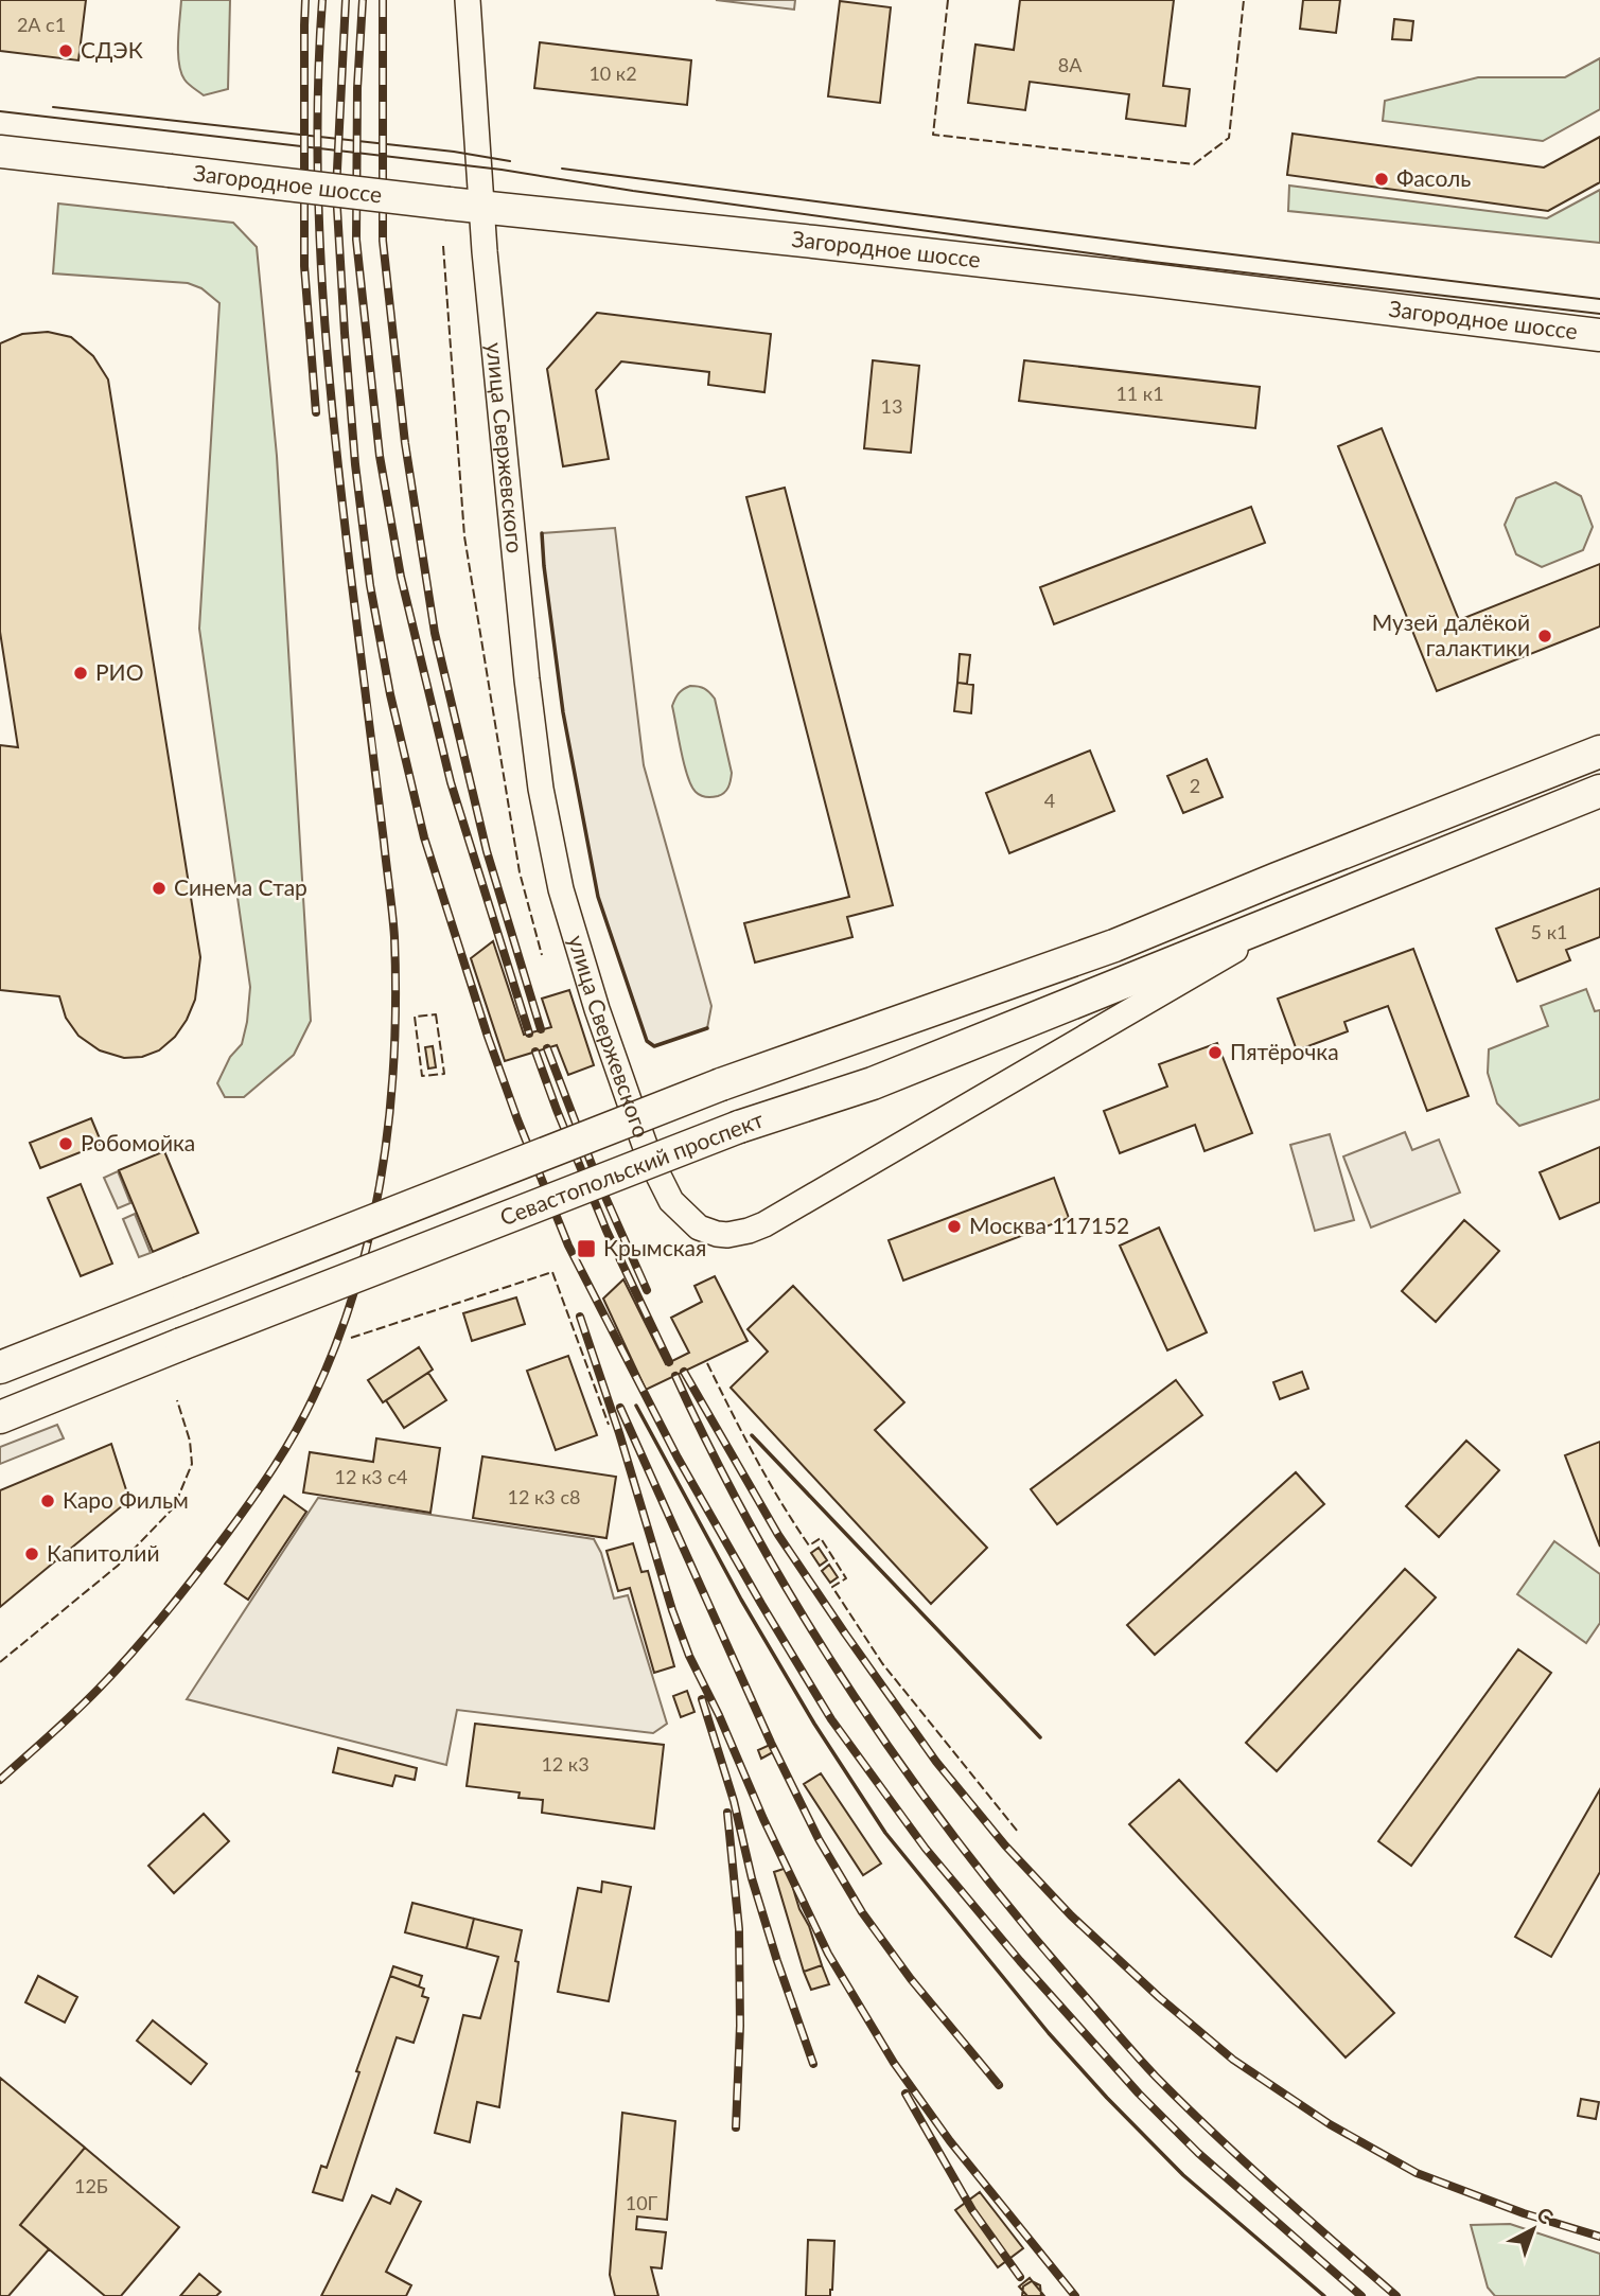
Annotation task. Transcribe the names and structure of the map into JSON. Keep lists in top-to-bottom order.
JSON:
{
  "streets": {
    "main road": ["Загородное шоссе", "Севастопольский проспект"],
    "street": ["улица Свержевского"]
  },
  "crossings": [
    ["Загородное шоссе", "улица Свержевского"],
    ["улица Свержевского", "Севастопольский проспект"]
  ],
  "places": {
    "other": [
      "СДЭК",
      "Фасоль",
      "Музей далёкой галактики",
      "РИО",
      "Синема Стар",
      "Пятёрочка",
      "Робомойка",
      "Москва 117152",
      "Каро Фильм",
      "Капитолий"
    ],
    "transit": ["Крымская"]
  },
  "house_numbers": [
    "2А с1",
    "8А",
    "10 к2",
    "11 к1",
    "13",
    "2",
    "4",
    "5 к1",
    "12 к3 с4",
    "12 к3 с8",
    "12 к3",
    "12Б",
    "10Г"
  ],
  "north": "top right"
}
